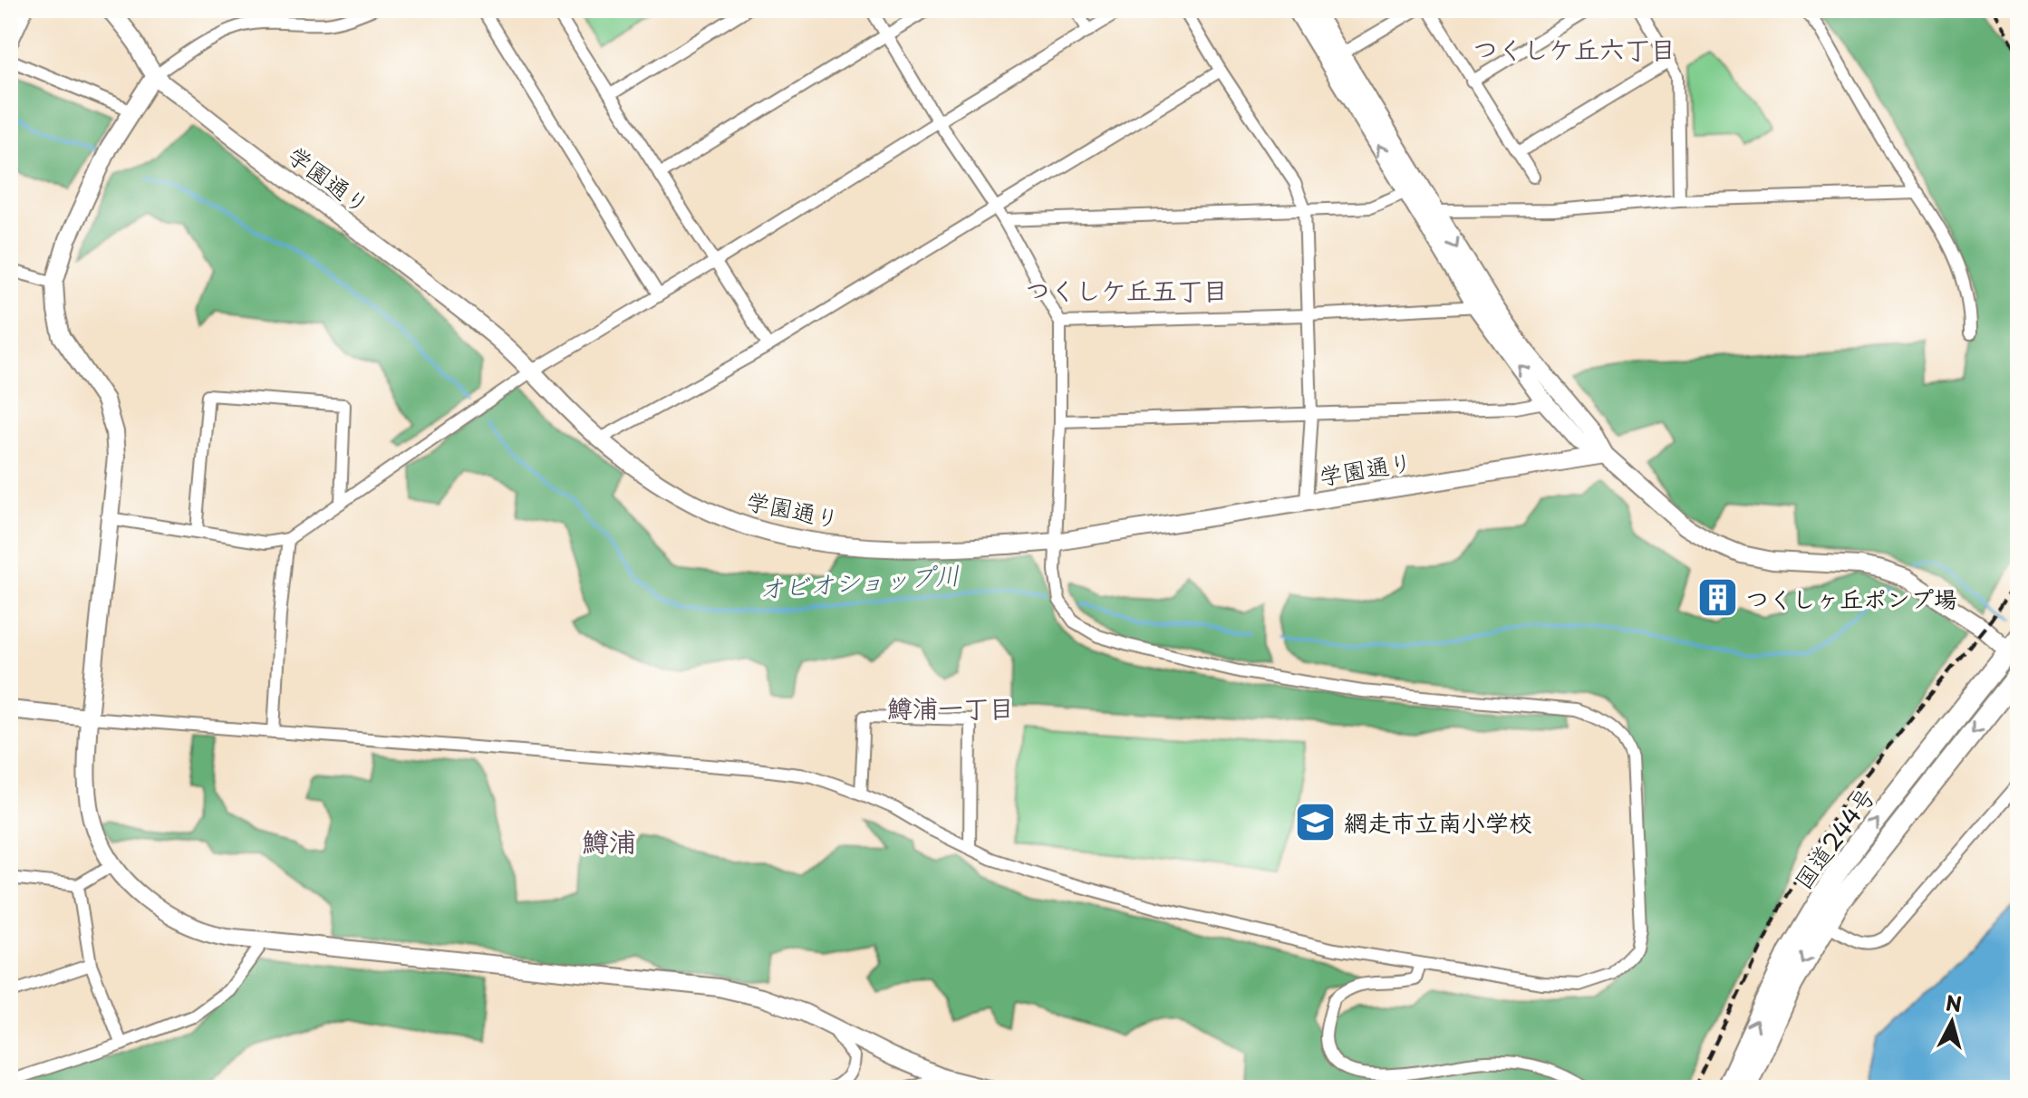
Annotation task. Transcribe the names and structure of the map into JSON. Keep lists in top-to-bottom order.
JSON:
{
  "streets": {
    "highway": ["国道244号"],
    "street": ["学園通り"]
  },
  "districts": [
    "つくしケ丘六丁目",
    "つくしケ丘五丁目",
    "鱒浦一丁目",
    "鱒浦"
  ],
  "water": ["オビオショップ川"],
  "places": {
    "building": ["つくしヶ丘ポンプ場"],
    "school or university": ["網走市立南小学校"]
  },
  "north": "top"
}
